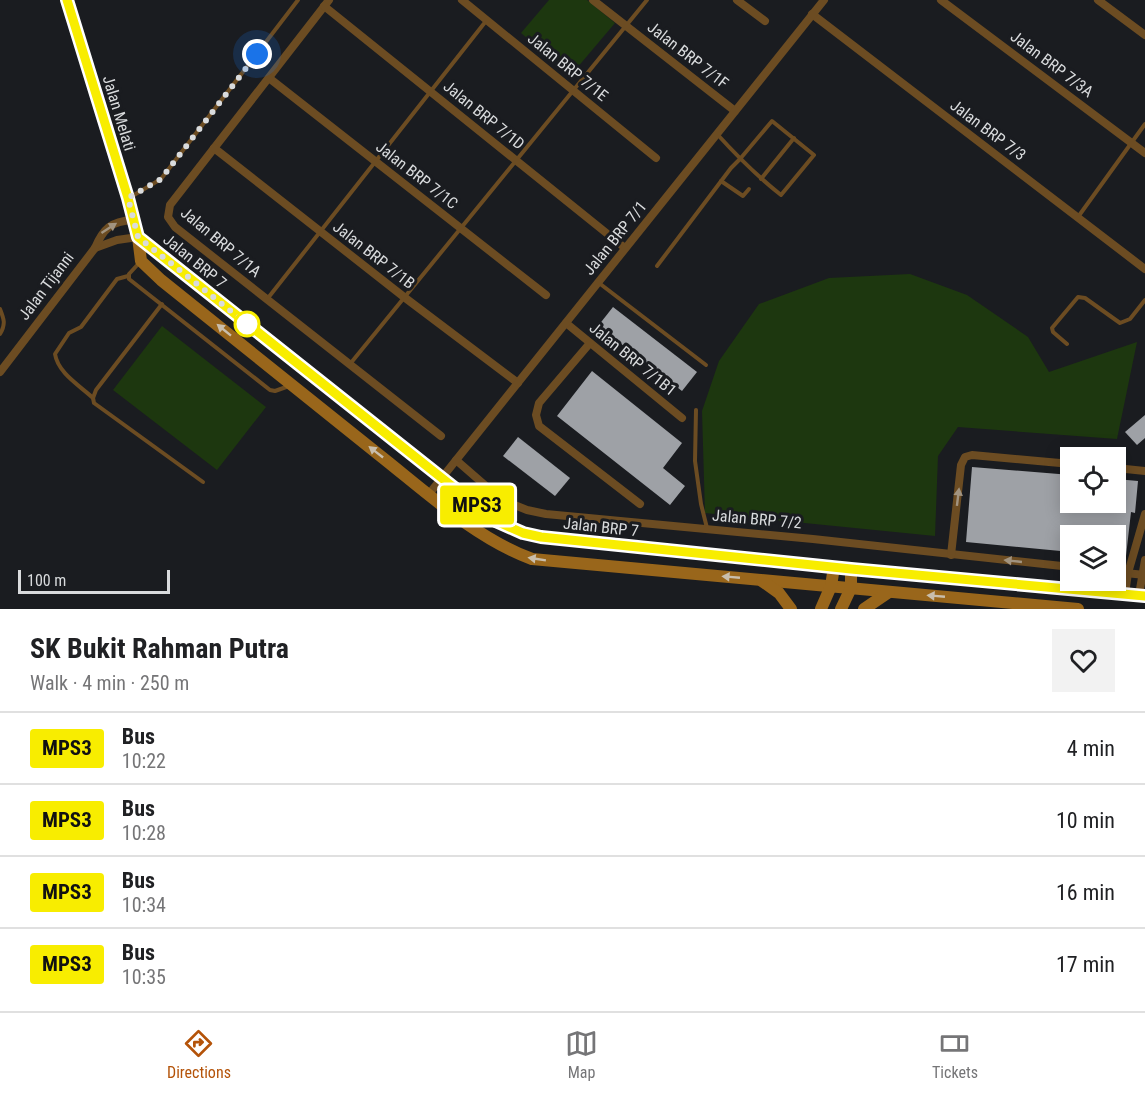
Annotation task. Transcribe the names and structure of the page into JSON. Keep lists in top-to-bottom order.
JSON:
{
  "streets": {
    "main road": ["Jalan Melati", "Jalan BRP 7"],
    "street": [
      "Jalan BRP 7/1F",
      "Jalan BRP 7/3A",
      "Jalan BRP 7/1E",
      "Jalan BRP 7/1D",
      "Jalan BRP 7/3",
      "Jalan BRP 7/1C",
      "Jalan BRP 7/1",
      "Jalan BRP 7/1A",
      "Jalan BRP 7/1B",
      "Jalan Tijanni",
      "Jalan BRP 7/1B1",
      "Jalan BRP 7/2"
    ]
  },
  "crossings": [
    ["Jalan BRP 7/1F", "Jalan BRP 7/1"],
    ["Jalan Melati", "Jalan BRP 7"],
    ["Jalan Melati", "Jalan Tijanni"],
    ["Jalan BRP 7/1D", "Jalan BRP 7/1"],
    ["Jalan BRP 7/1D", "Jalan BRP 7/1A"],
    ["Jalan BRP 7/3", "Jalan BRP 7/1"],
    ["Jalan BRP 7/1C", "Jalan BRP 7/1A"],
    ["Jalan BRP 7/1", "Jalan BRP 7/1B"],
    ["Jalan BRP 7/1", "Jalan BRP 7"],
    ["Jalan BRP 7/1", "Jalan BRP 7/1B1"],
    ["Jalan BRP 7/1", "Jalan BRP 7/2"],
    ["Jalan BRP 7/1A", "Jalan BRP 7/1B"],
    ["Jalan BRP 7", "Jalan Tijanni"]
  ],
  "lines": ["bus line MPS3"],
  "scale_bar": "100 m",
  "page": {
    "on_map": "MPS3",
    "scale": "100 m",
    "heading": ["SK Bukit Rahman Putra", "Walk · 4 min · 250 m"],
    "list": [
      {
        "mark": "MPS3",
        "name": "Bus",
        "note": "10:22",
        "value": "4 min"
      },
      {
        "mark": "MPS3",
        "name": "Bus",
        "note": "10:28",
        "value": "10 min"
      },
      {
        "mark": "MPS3",
        "name": "Bus",
        "note": "10:34",
        "value": "16 min"
      },
      {
        "mark": "MPS3",
        "name": "Bus",
        "note": "10:35",
        "value": "17 min"
      }
    ],
    "tabs": ["Directions", "Map", "Tickets"]
  }
}
